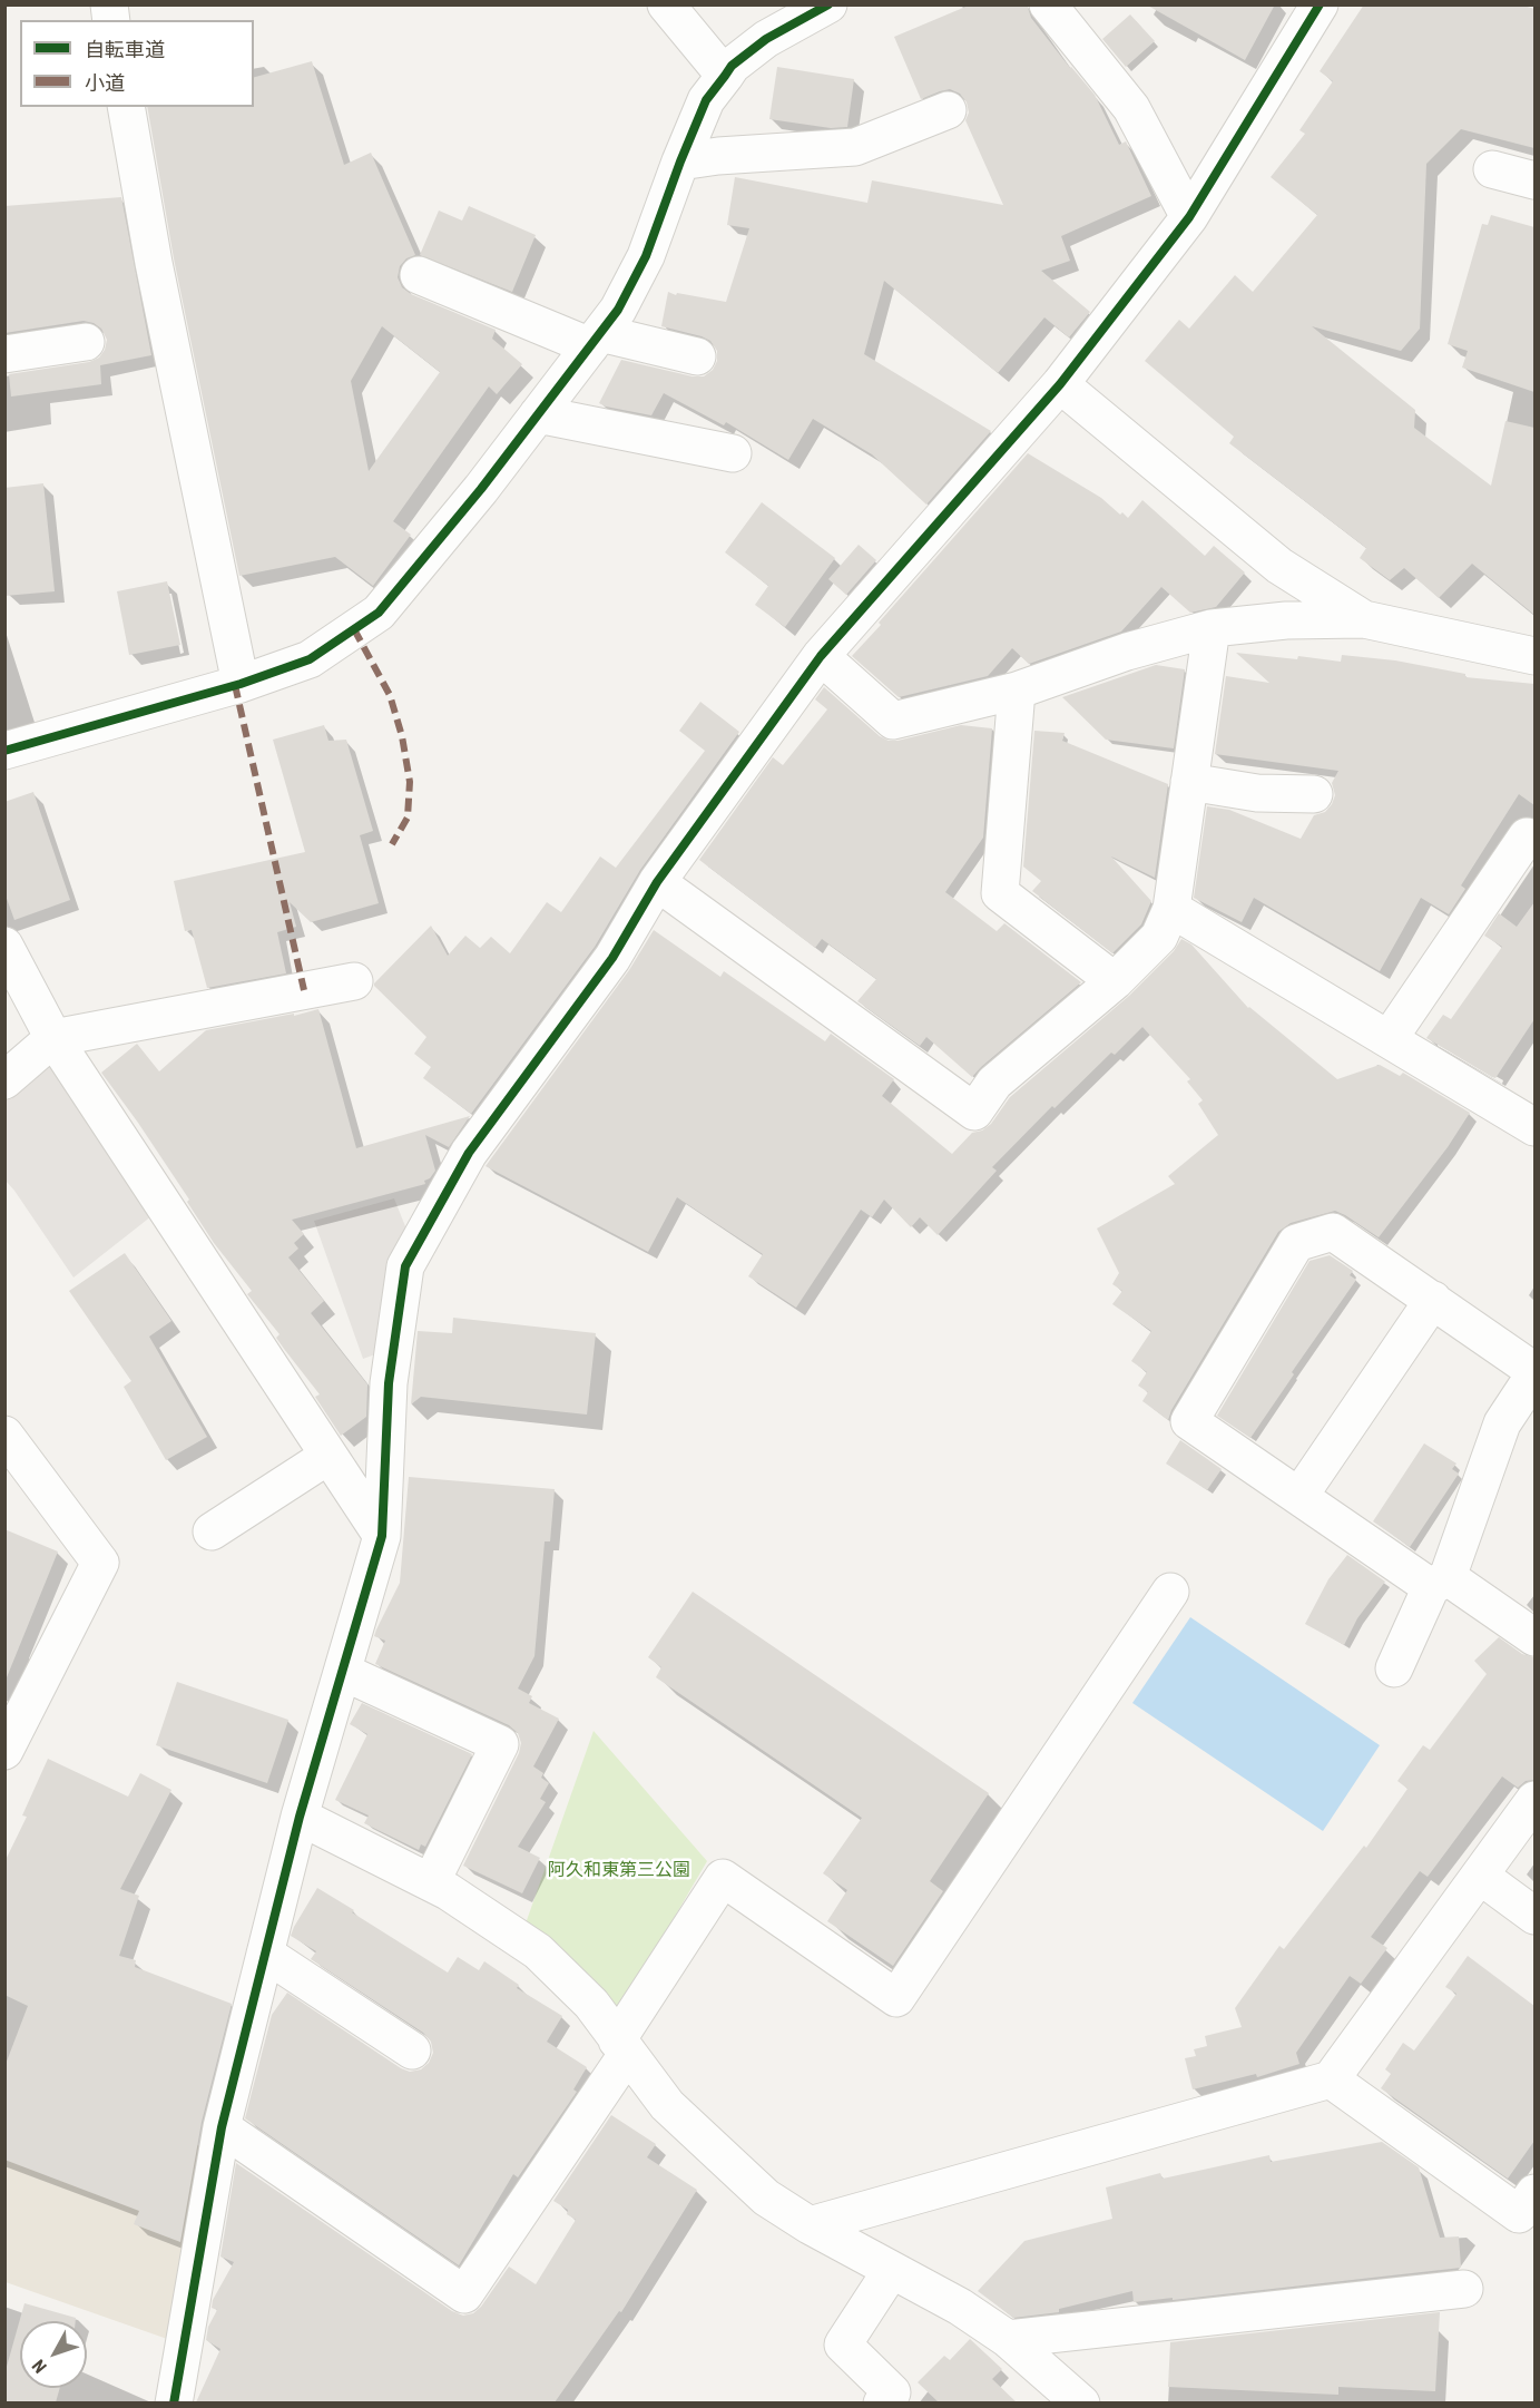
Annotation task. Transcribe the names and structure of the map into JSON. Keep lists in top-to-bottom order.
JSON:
{
  "parks": ["阿久和東第三公園"],
  "legend": ["自転車道", "小道"],
  "north": "bottom left"
}
